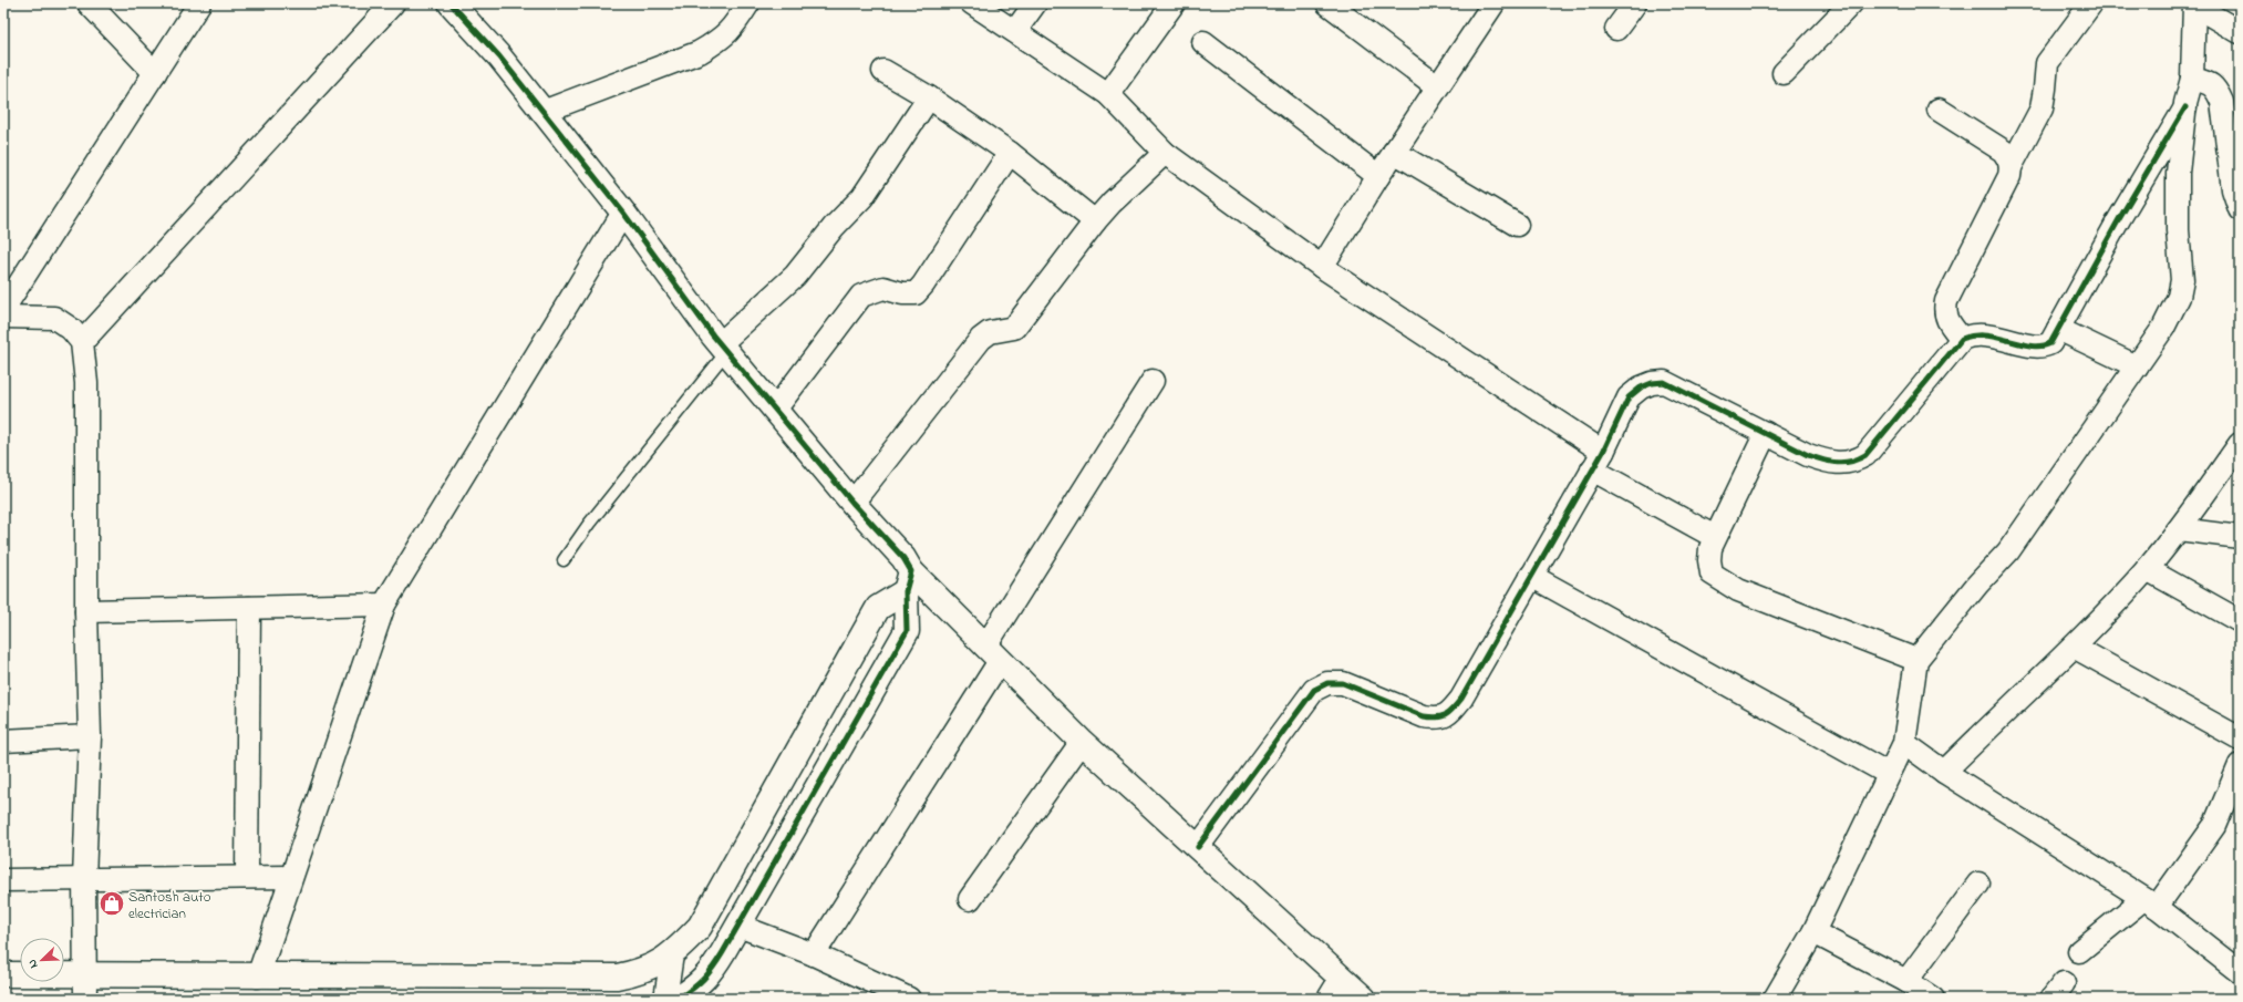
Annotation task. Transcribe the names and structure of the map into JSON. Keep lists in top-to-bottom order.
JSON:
{
  "places": {
    "shop": ["Santosh auto electrician"]
  },
  "north": "bottom left"
}
